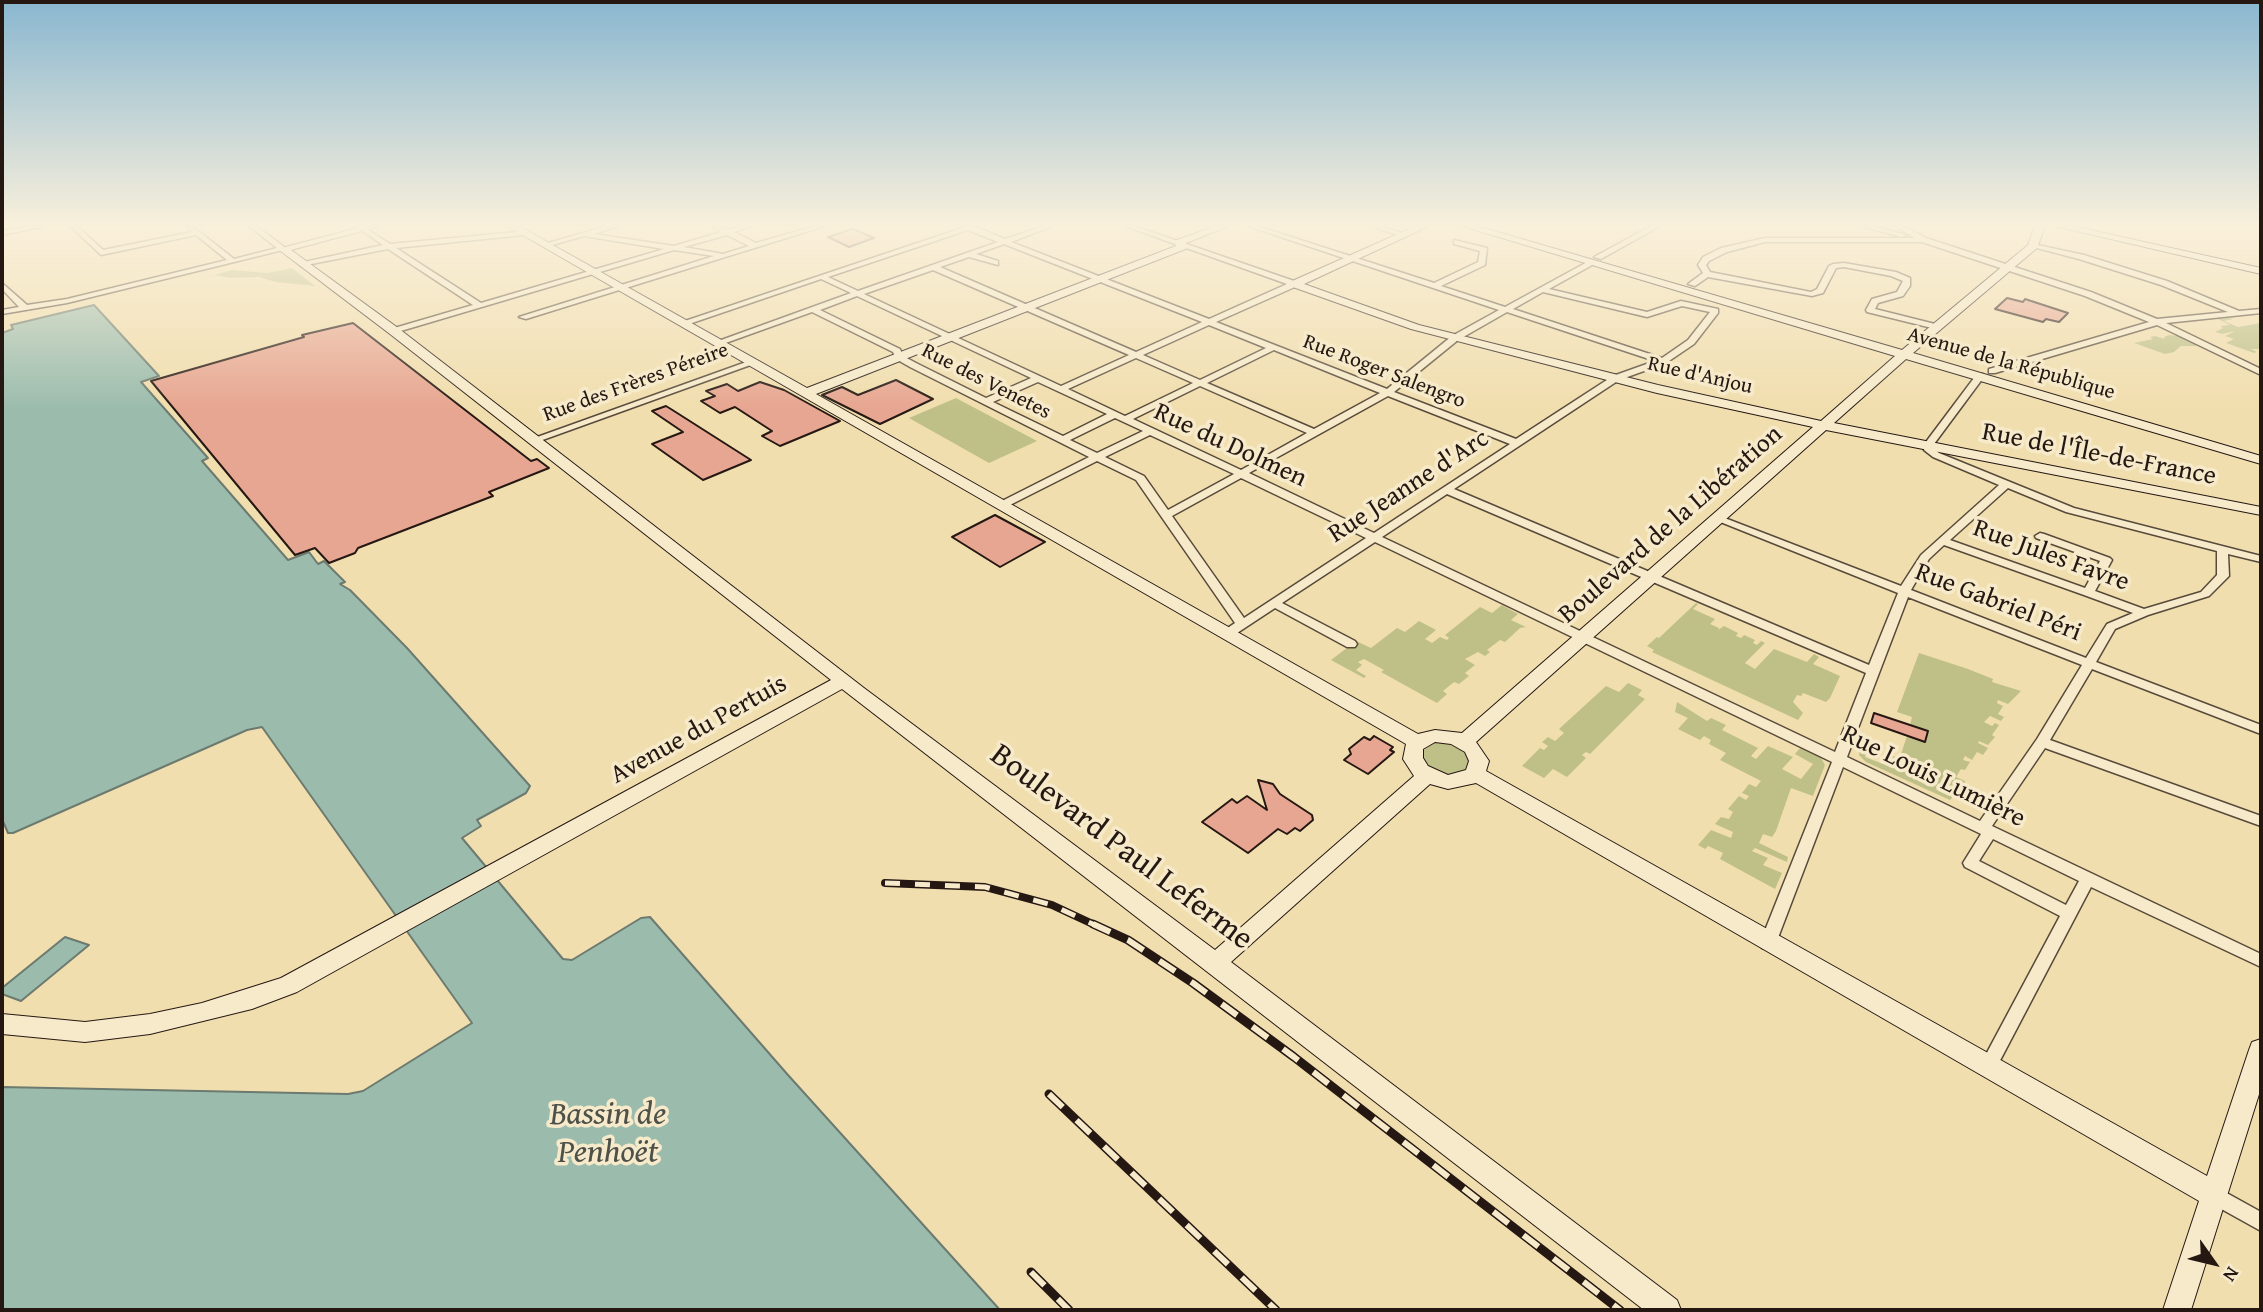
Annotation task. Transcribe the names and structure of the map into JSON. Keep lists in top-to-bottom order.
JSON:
{
  "streets": {
    "street": [
      "Avenue de la République",
      "Rue Roger Salengro",
      "Rue d'Anjou",
      "Rue des Venetes",
      "Rue des Frères Péreire",
      "Rue du Dolmen",
      "Rue de l'Île-de-France",
      "Rue Jeanne d'Arc",
      "Boulevard de la Libération",
      "Rue Jules Favre",
      "Rue Gabriel Péri",
      "Avenue du Pertuis",
      "Rue Louis Lumière",
      "Boulevard Paul Leferme"
    ]
  },
  "crossings": [
    ["Avenue de la République", "Boulevard de la Libération"],
    ["Rue Roger Salengro", "Rue Jeanne d'Arc"],
    ["Rue d'Anjou", "Rue de l'Île-de-France"],
    ["Rue d'Anjou", "Rue Jeanne d'Arc"],
    ["Rue d'Anjou", "Boulevard de la Libération"],
    ["Rue des Venetes", "Rue Jeanne d'Arc"],
    ["Rue des Frères Péreire", "Boulevard Paul Leferme"],
    ["Rue du Dolmen", "Rue Jeanne d'Arc"],
    ["Rue du Dolmen", "Boulevard de la Libération"],
    ["Rue du Dolmen", "Rue Louis Lumière"],
    ["Boulevard de la Libération", "Rue Gabriel Péri"],
    ["Boulevard de la Libération", "Rue Louis Lumière"],
    ["Avenue du Pertuis", "Boulevard Paul Leferme"]
  ],
  "water": ["Bassin de Penhoët"],
  "north": "bottom right"
}
